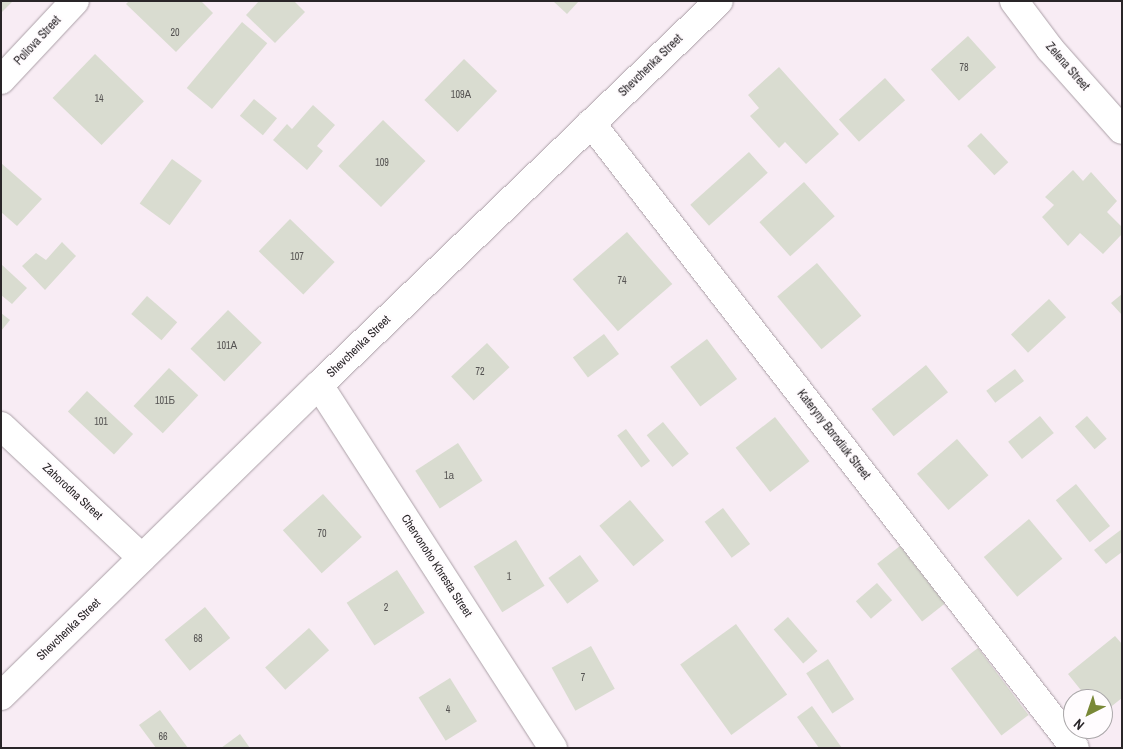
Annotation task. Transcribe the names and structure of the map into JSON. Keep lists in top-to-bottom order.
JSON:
{
  "streets": {
    "street": [
      "Poliova Street",
      "Shevchenka Street",
      "Zelena Street",
      "Kateryny Borodiuk Street",
      "Zahorodna Street",
      "Chervonoho Khresta Street"
    ]
  },
  "crossings": [
    ["Shevchenka Street", "Kateryny Borodiuk Street"],
    ["Shevchenka Street", "Zahorodna Street"],
    ["Shevchenka Street", "Chervonoho Khresta Street"]
  ],
  "house_numbers": [
    "20",
    "78",
    "109А",
    "14",
    "109",
    "107",
    "74",
    "101А",
    "72",
    "101Б",
    "101",
    "1а",
    "70",
    "1",
    "2",
    "68",
    "7",
    "4",
    "66"
  ],
  "north": "bottom left"
}
